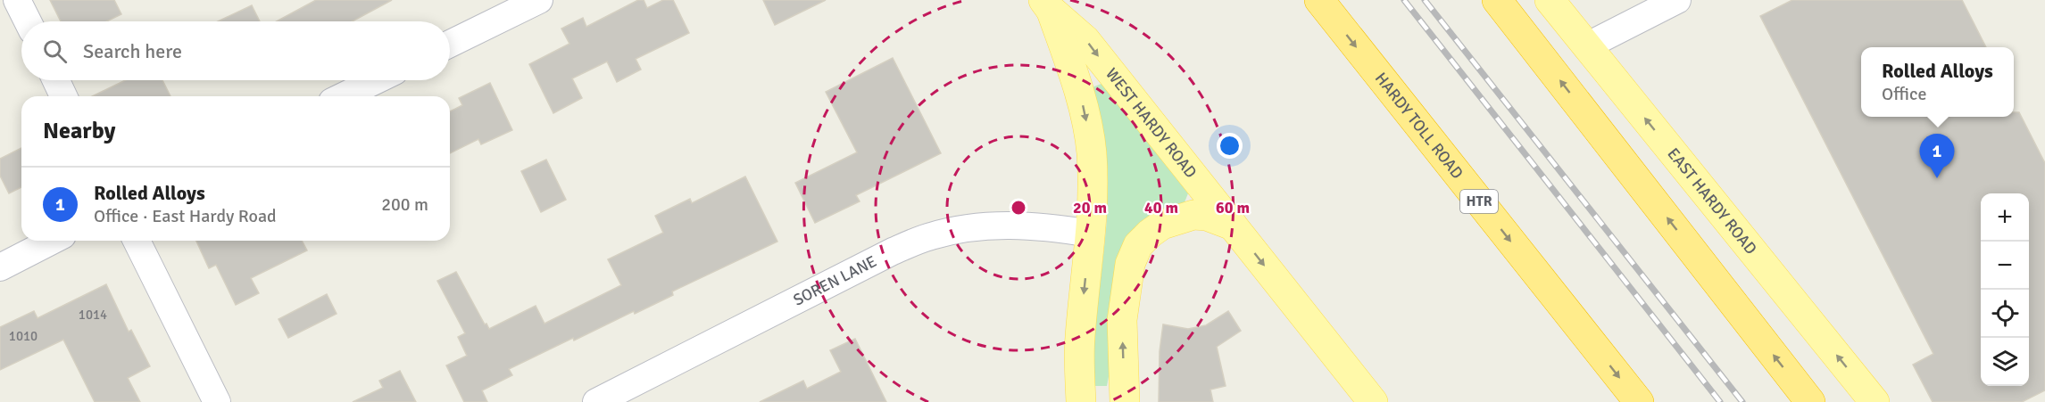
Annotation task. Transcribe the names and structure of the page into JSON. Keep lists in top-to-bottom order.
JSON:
{
  "streets": {
    "highway": ["HARDY TOLL ROAD", "HTR"],
    "main road": ["WEST HARDY ROAD", "EAST HARDY ROAD"],
    "street": ["SOREN LANE"]
  },
  "one_way": ["WEST HARDY ROAD", "EAST HARDY ROAD"],
  "house_numbers": ["1014", "1010"],
  "page": {
    "search": "Search here",
    "popup": ["Rolled Alloys", "Office"],
    "heading": "Nearby",
    "pins": "1",
    "list": [
      {
        "mark": "1",
        "name": "Rolled Alloys",
        "note": "Office · East Hardy Road",
        "value": "200 m"
      }
    ],
    "map_buttons": ["+", "−"]
  },
  "rings": ["20 m", "40 m", "60 m"]
}
